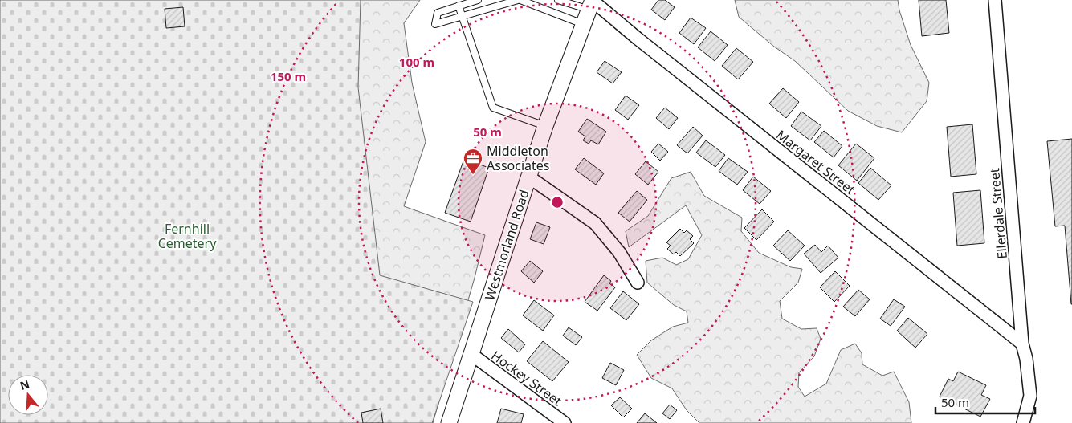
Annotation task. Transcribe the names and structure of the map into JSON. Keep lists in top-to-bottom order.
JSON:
{
  "streets": {
    "street": [
      "Margaret Street",
      "Ellerdale Street",
      "Westmorland Road",
      "Hockey Street"
    ]
  },
  "crossings": [
    ["Margaret Street", "Ellerdale Street"],
    ["Margaret Street", "Westmorland Road"],
    ["Westmorland Road", "Hockey Street"]
  ],
  "parks": ["Fernhill Cemetery"],
  "places": {
    "office": ["Middleton Associates"]
  },
  "scale_bar": "50 m",
  "north": "top",
  "rings": ["100 m", "150 m", "50 m"]
}
